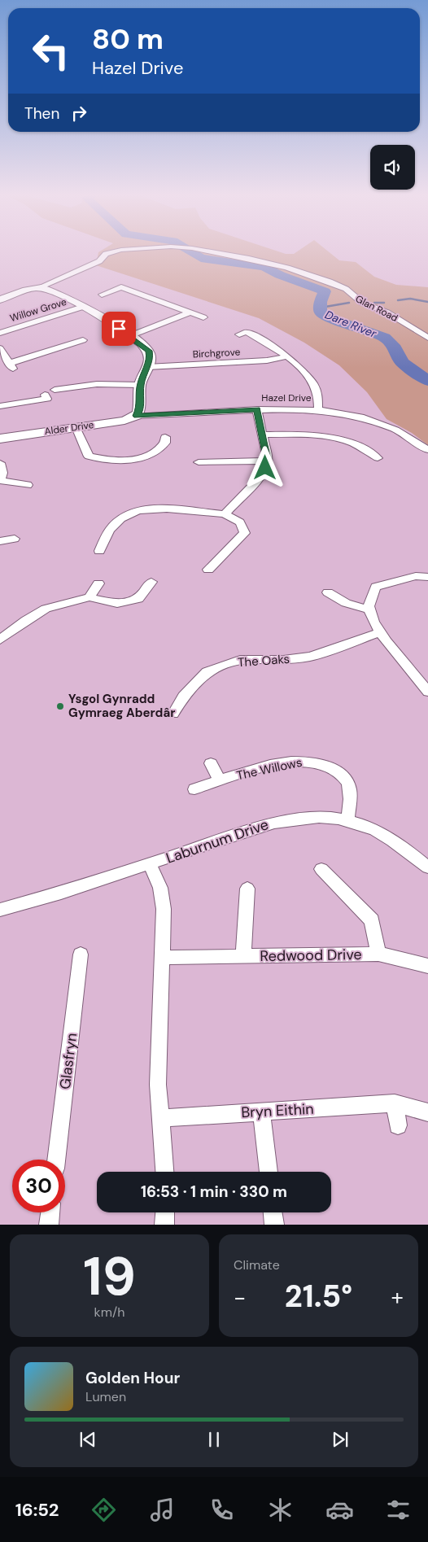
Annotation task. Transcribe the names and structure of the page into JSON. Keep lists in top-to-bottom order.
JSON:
{
  "streets": {
    "street": [
      "Glan Road",
      "Willow Grove",
      "Birchgrove",
      "Hazel Drive",
      "Alder Drive",
      "The Oaks",
      "The Willows",
      "Laburnum Drive",
      "Redwood Drive",
      "Glasfryn",
      "Bryn Eithin"
    ]
  },
  "crossings": [
    ["Birchgrove", "Hazel Drive"],
    ["Hazel Drive", "Alder Drive"],
    ["The Willows", "Laburnum Drive"]
  ],
  "water": ["Dare River"],
  "places": ["Ysgol Gynradd Gymraeg Aberdâr"],
  "page": {
    "turn": ["80 m", "Hazel Drive"],
    "then": "Then",
    "limit": "30",
    "trip": "16:53 · 1 min · 330 m",
    "tile": [
      ["19", "km/h"],
      "Climate"
    ],
    "heat": ["−", "21.5°", "+"],
    "song": ["Golden Hour", "Lumen"],
    "tabs": "16:52"
  }
}
